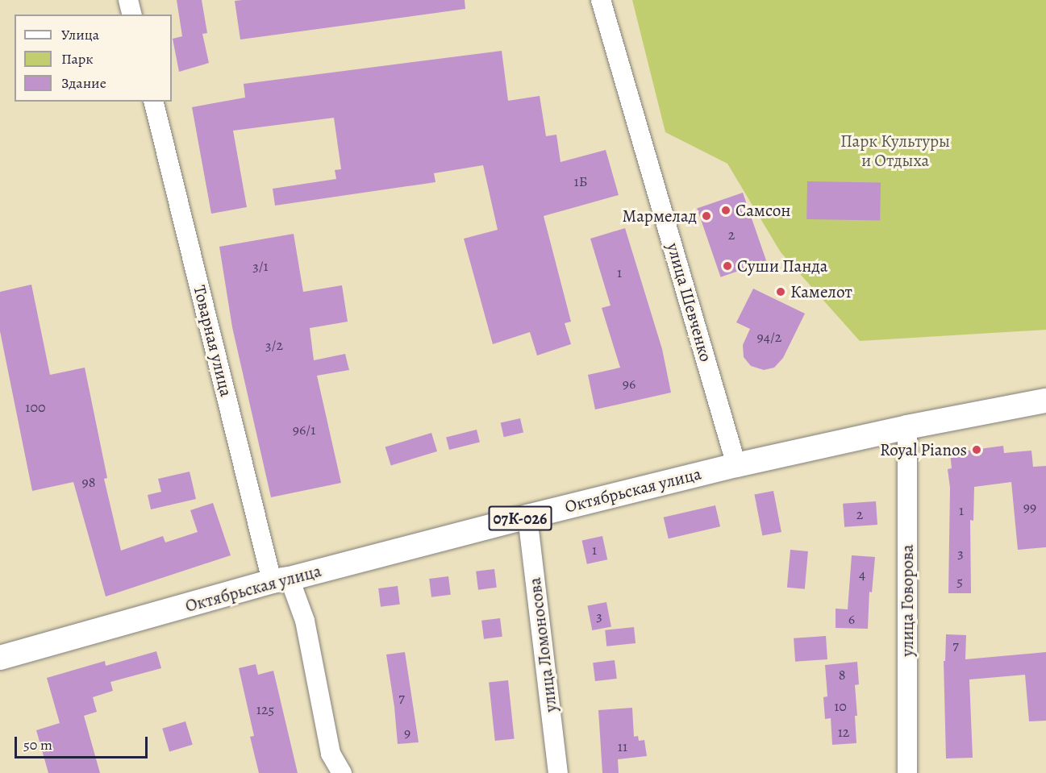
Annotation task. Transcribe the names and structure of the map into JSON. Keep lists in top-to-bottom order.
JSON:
{
  "streets": {
    "main road": ["Октябрьская улица", "07К-026"],
    "street": [
      "улица Шевченко",
      "Товарная улица",
      "улица Говорова",
      "улица Ломоносова"
    ]
  },
  "crossings": [
    ["улица Шевченко", "Октябрьская улица"],
    ["Товарная улица", "Октябрьская улица"],
    ["Октябрьская улица", "улица Говорова"],
    ["Октябрьская улица", "улица Ломоносова"]
  ],
  "parks": ["Парк Культуры и Отдыха"],
  "places": [
    "Самсон",
    "Мармелад",
    "Суши Панда",
    "Камелот",
    "Royal Pianos"
  ],
  "house_numbers": [
    "1Б",
    "2",
    "3/1",
    "1",
    "94/2",
    "3/2",
    "96",
    "100",
    "96/1",
    "98",
    "99",
    "1",
    "2",
    "1",
    "3",
    "4",
    "5",
    "3",
    "6",
    "7",
    "8",
    "7",
    "10",
    "125",
    "12",
    "9",
    "11"
  ],
  "legend": ["Улица", "Парк", "Здание"],
  "scale_bar": "50 m"
}
